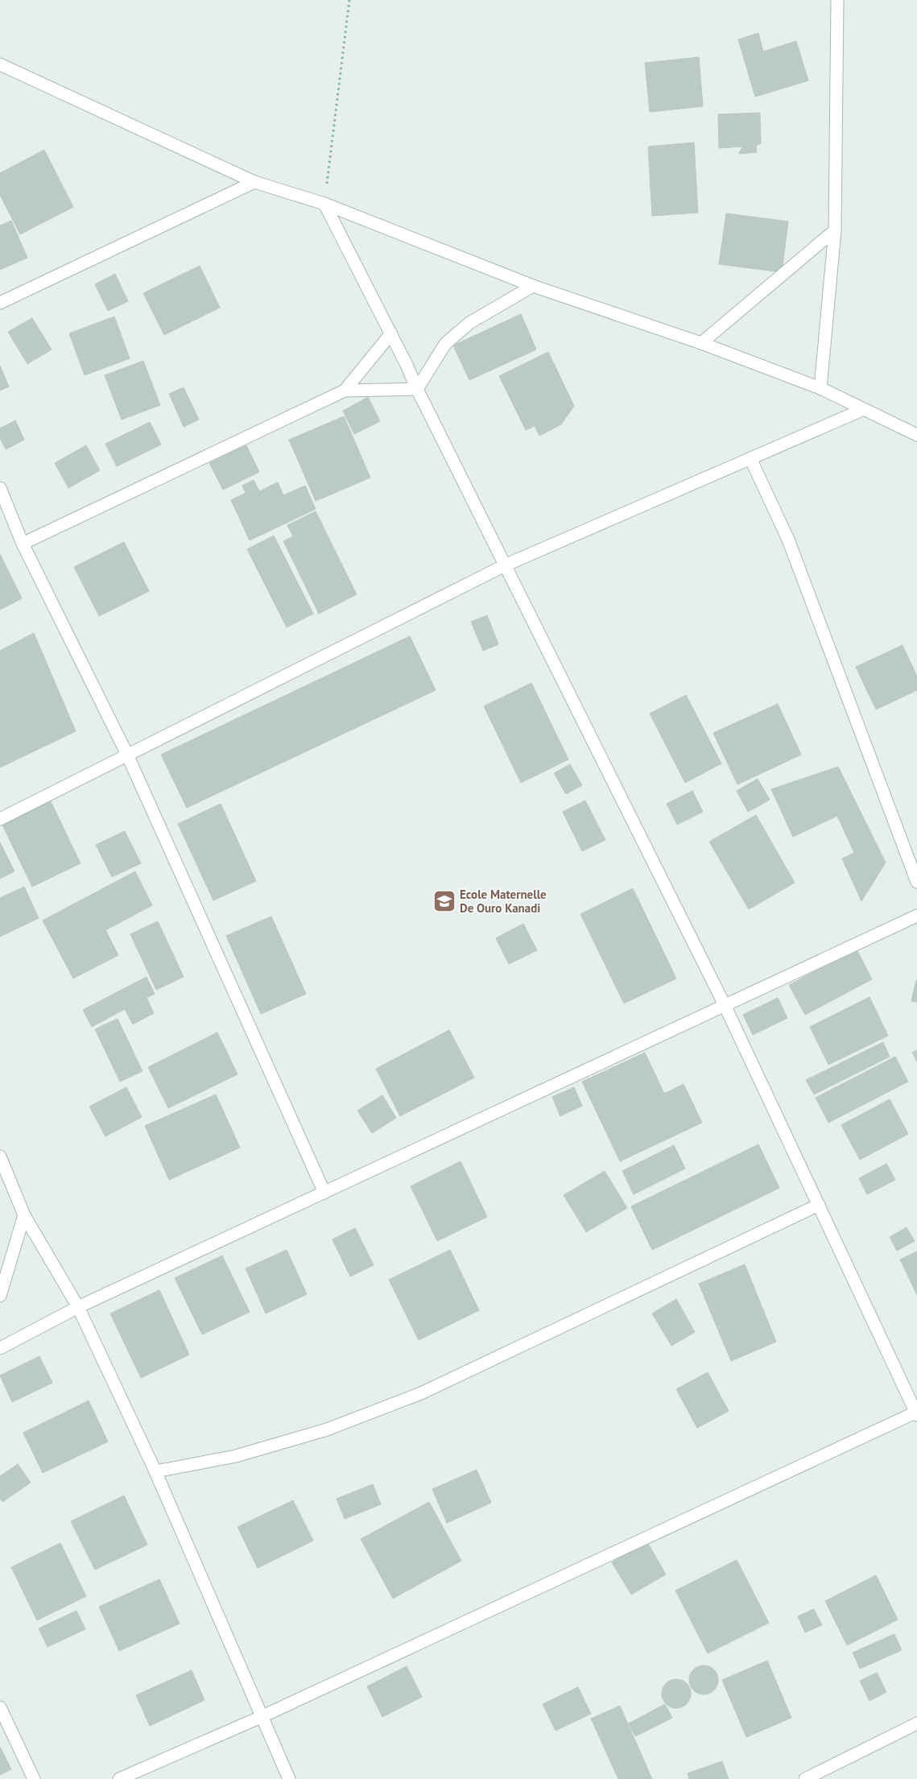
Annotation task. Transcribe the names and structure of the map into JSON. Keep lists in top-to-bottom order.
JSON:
{
  "places": {
    "school or university": ["Ecole Maternelle De Ouro Kanadi"]
  }
}
